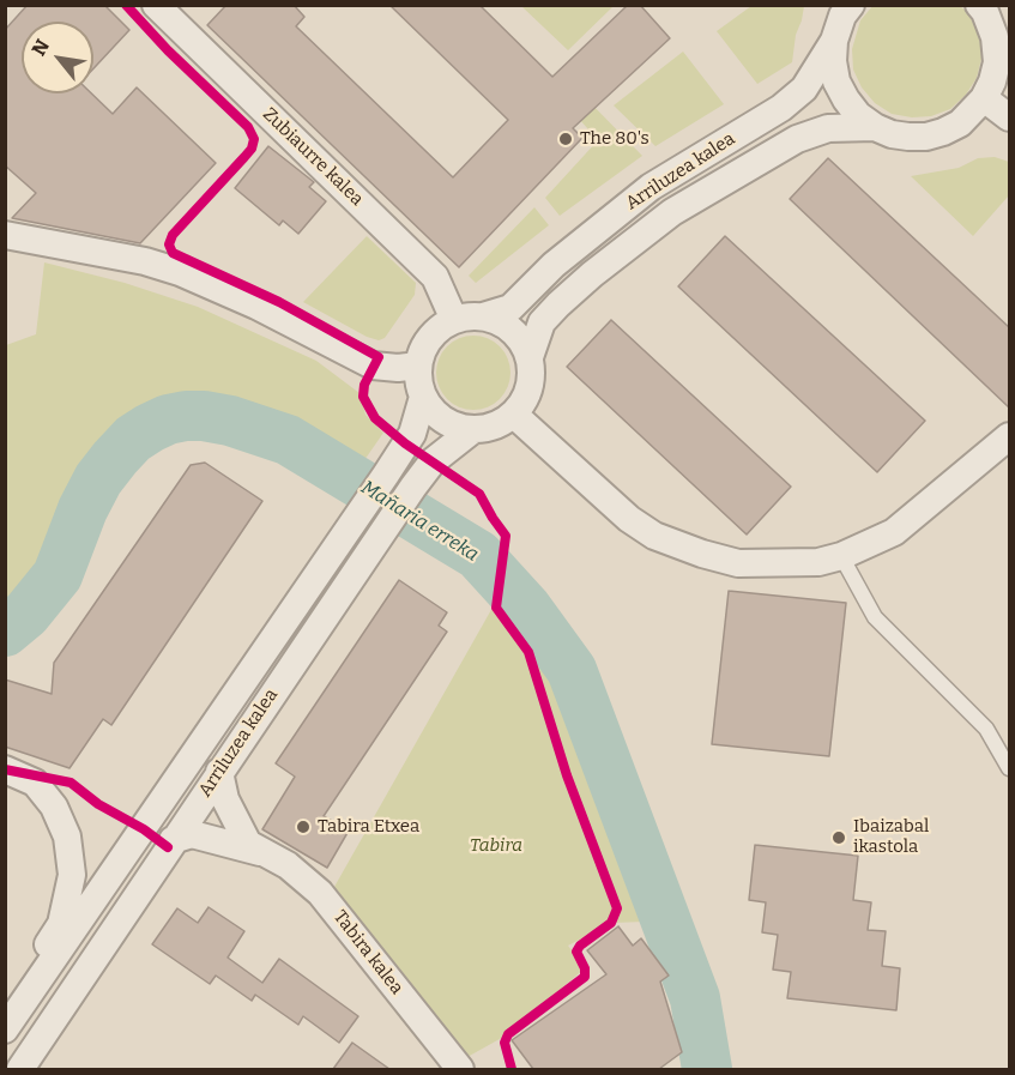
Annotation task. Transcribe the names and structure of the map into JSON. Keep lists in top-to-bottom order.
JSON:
{
  "streets": {
    "street": ["Zubiaurre kalea", "Arriluzea kalea", "Tabira kalea"]
  },
  "crossings": [
    ["Zubiaurre kalea", "Arriluzea kalea"]
  ],
  "water": ["Mañaria erreka"],
  "parks": ["Tabira"],
  "places": ["The 80's", "Tabira Etxea", "Ibaizabal ikastola"],
  "north": "top left"
}
